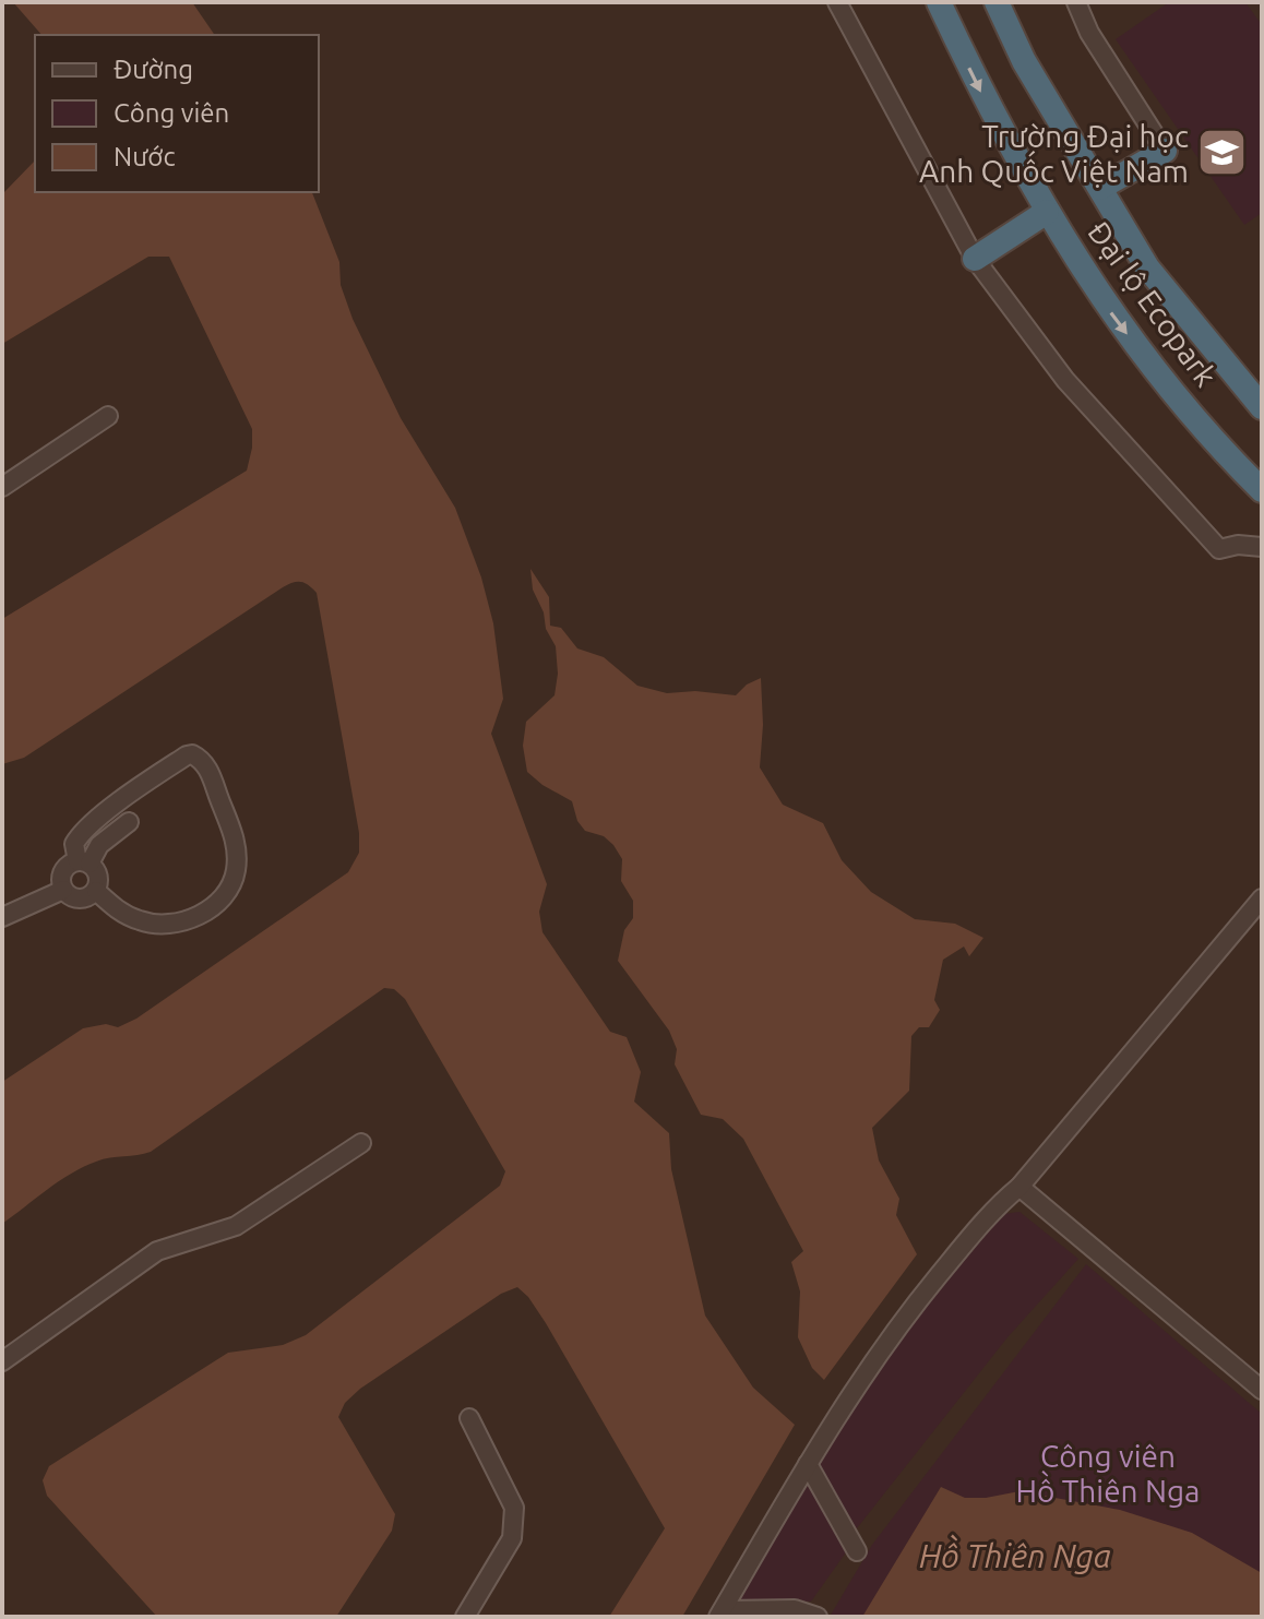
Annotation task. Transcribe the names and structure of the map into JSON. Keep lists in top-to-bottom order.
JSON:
{
  "streets": {
    "highway": ["Đại lộ Ecopark"]
  },
  "water": ["Hồ Thiên Nga"],
  "parks": ["Công viên Hồ Thiên Nga"],
  "places": {
    "school or university": ["Trường Đại học Anh Quốc Việt Nam"]
  },
  "legend": ["Đường", "Công viên", "Nước"]
}
